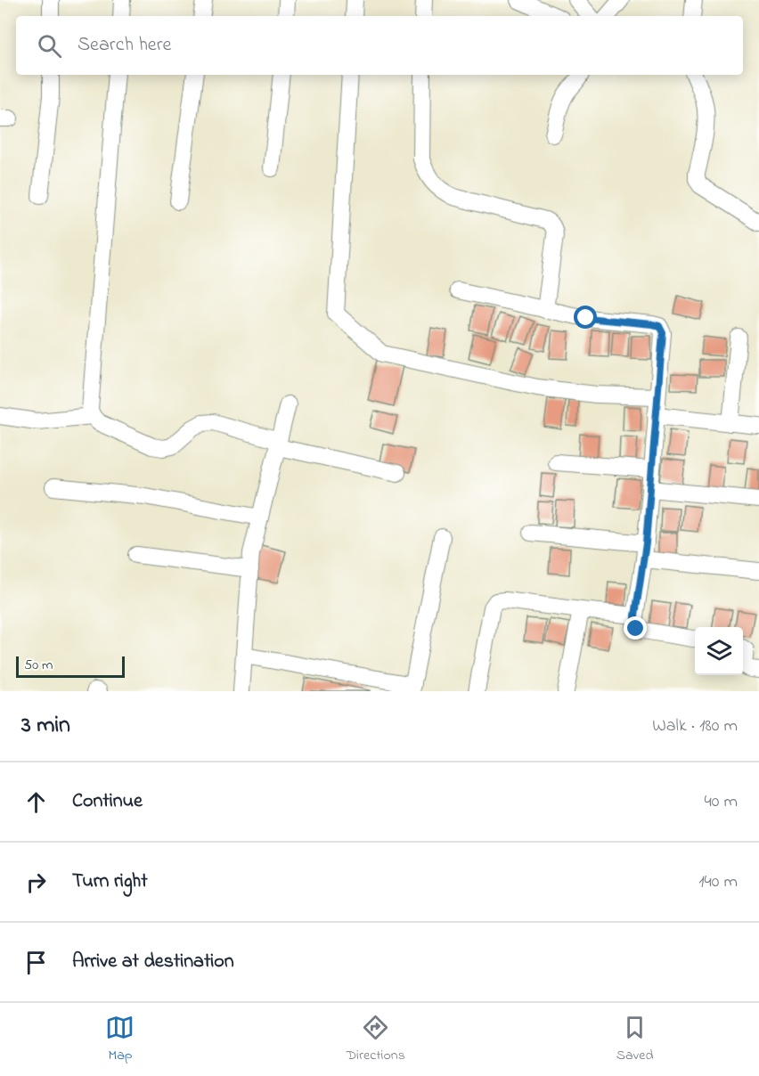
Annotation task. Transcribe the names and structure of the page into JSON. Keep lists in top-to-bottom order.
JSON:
{
  "scale_bar": "50 m",
  "page": {
    "search": "Search here",
    "scale": "50 m",
    "heading": ["3 min", "Walk · 180 m"],
    "list": [
      ["Continue", "40 m"],
      ["Turn right", "140 m"],
      "Arrive at destination"
    ],
    "nav": ["Map", "Directions", "Saved"]
  }
}
